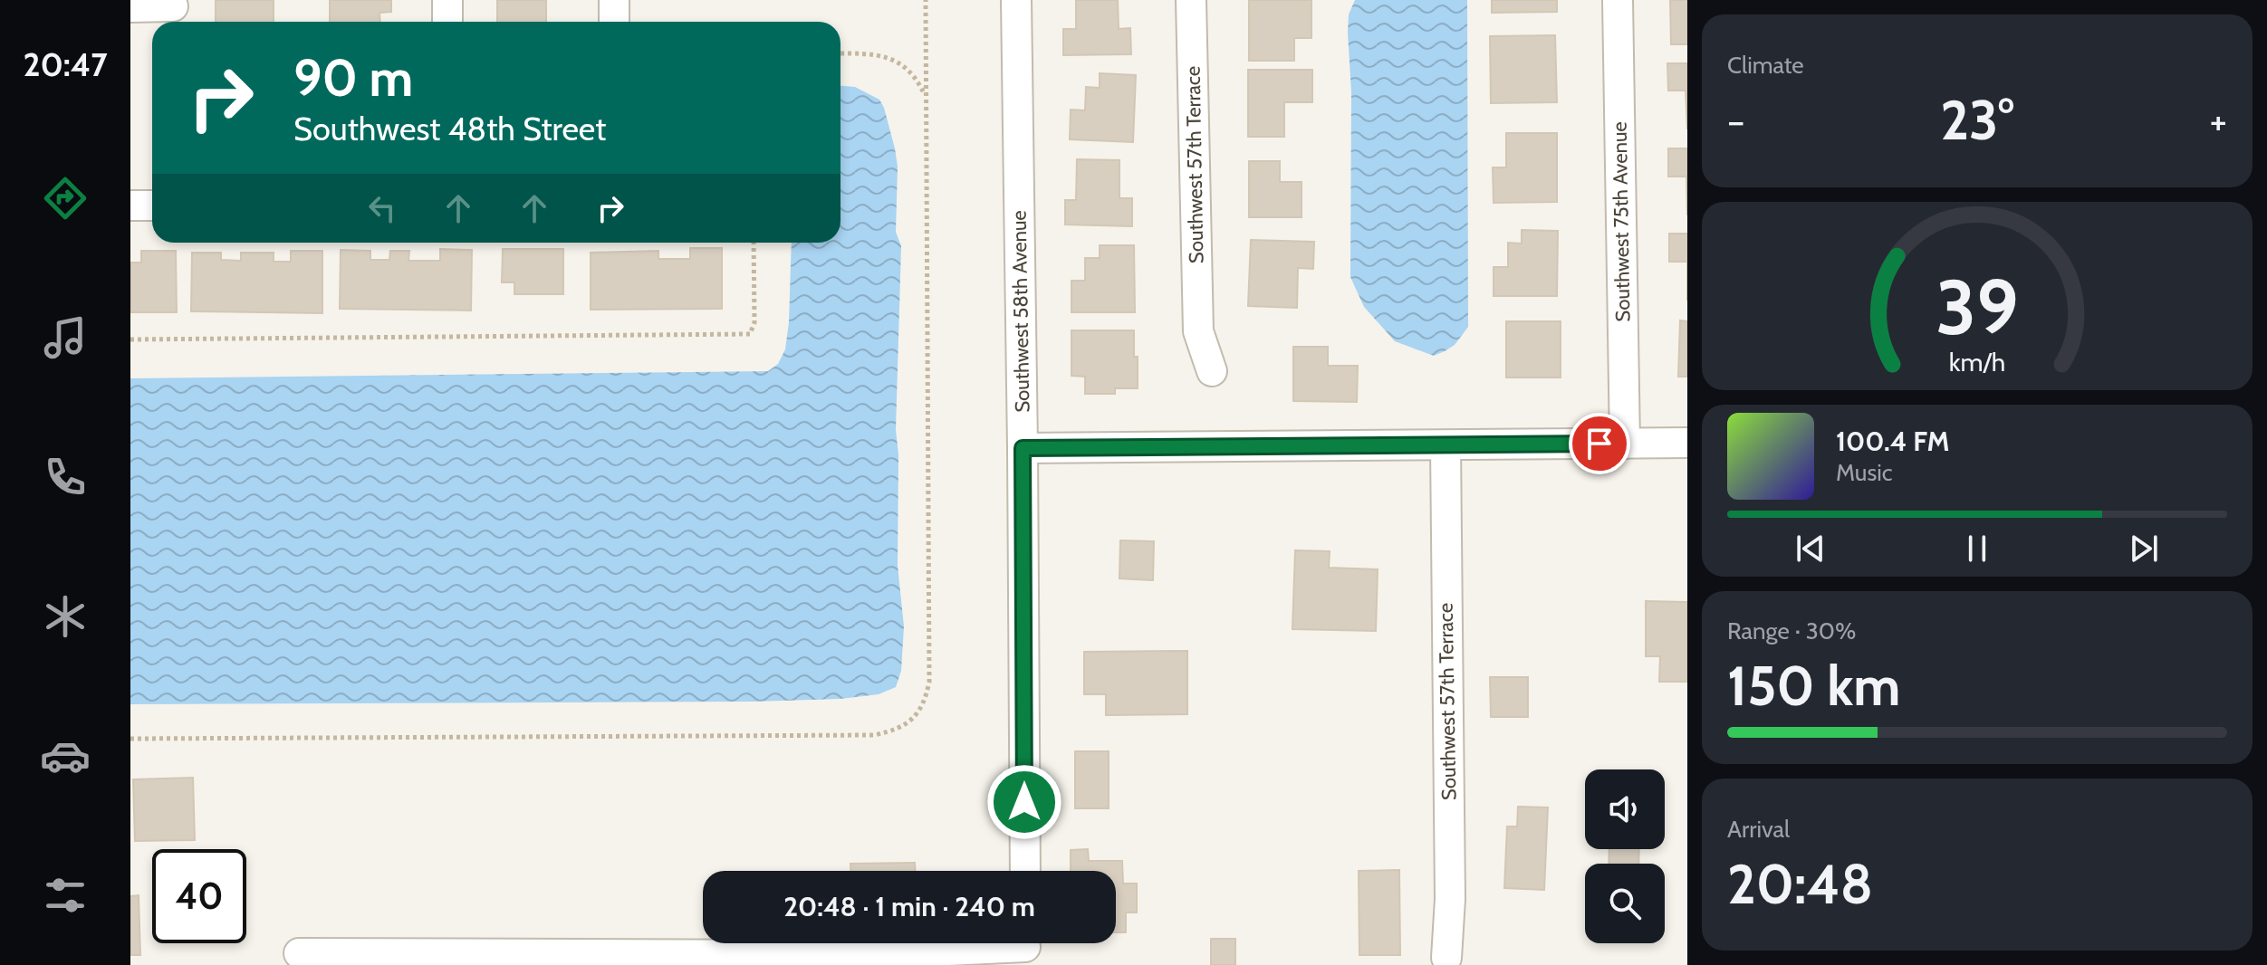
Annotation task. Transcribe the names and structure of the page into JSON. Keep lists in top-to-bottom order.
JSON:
{
  "streets": {
    "street": ["Southwest 57th Terrace", "Southwest 75th Avenue", "Southwest 58th Avenue"]
  },
  "page": {
    "tabs": "20:47",
    "tile": [
      "Climate",
      ["Range · 30%", "150 km"],
      ["Arrival", "20:48"]
    ],
    "turn": ["90 m", "Southwest 48th Street"],
    "heat": ["−", "23°", "+"],
    "song": ["100.4 FM", "Music"],
    "limit": "40",
    "trip": "20:48 · 1 min · 240 m",
    "gauge": ["39", "km/h"]
  }
}
